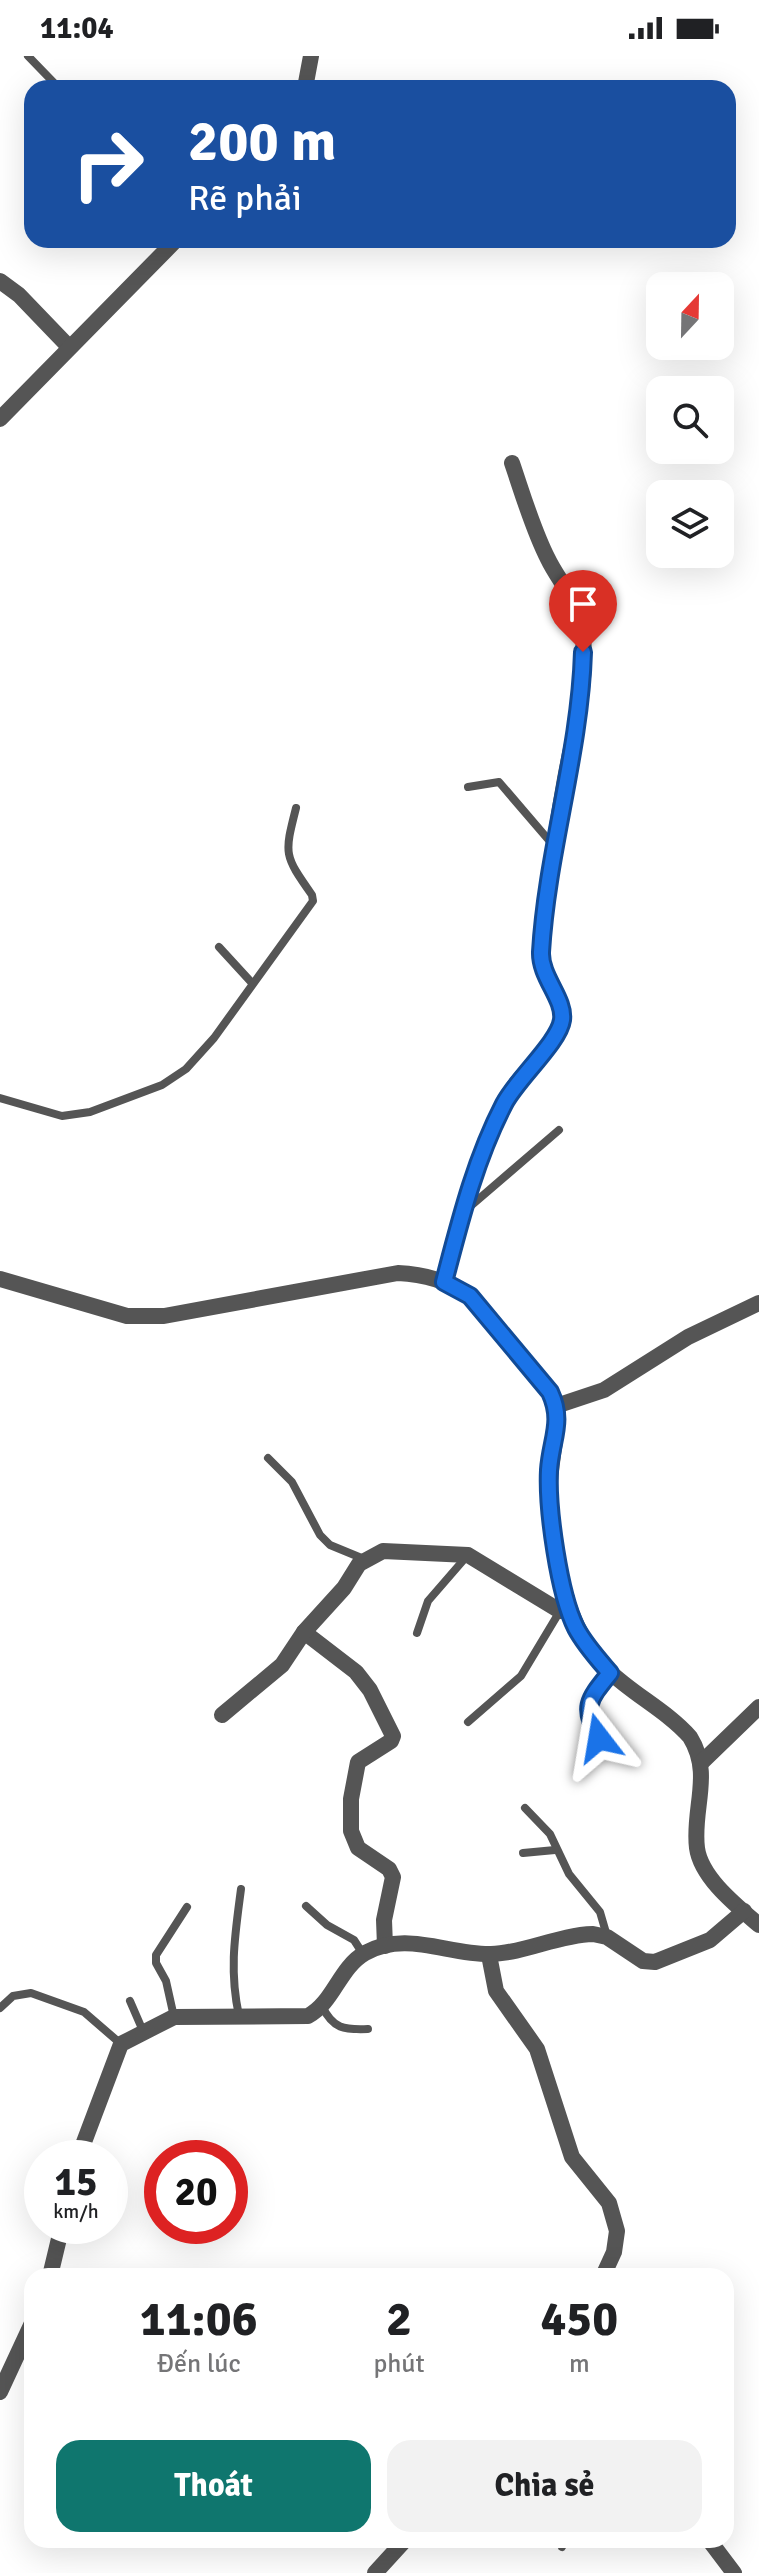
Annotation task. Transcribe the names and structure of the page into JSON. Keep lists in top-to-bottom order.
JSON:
{
  "north": "top",
  "page": {
    "status": "11:04",
    "turn": ["200 m", "Rẽ phải"],
    "speed": "15 km/h",
    "limit": "20",
    "eta": [
      "11:06",
      "Đến lúc",
      "2",
      "phút",
      "450",
      "m"
    ],
    "buttons": ["Thoát", "Chia sẻ"]
  }
}
